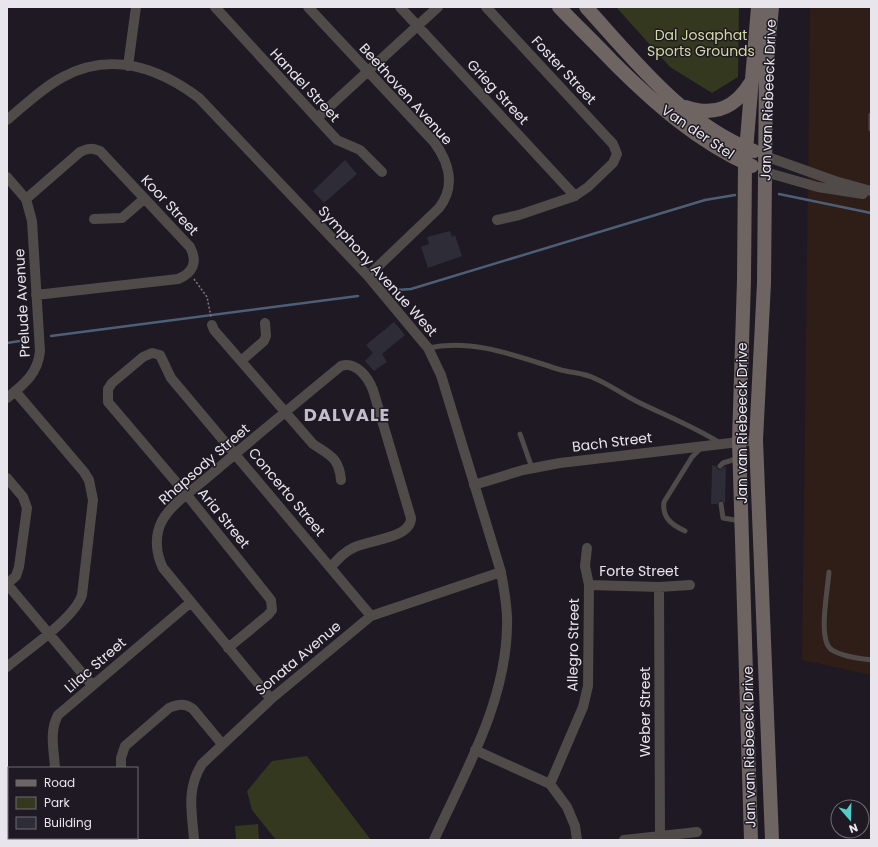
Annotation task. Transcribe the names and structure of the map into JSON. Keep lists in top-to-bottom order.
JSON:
{
  "streets": {
    "main road": ["Jan van Riebeeck Drive", "Van der Stel"],
    "street": [
      "Foster Street",
      "Handel Street",
      "Grieg Street",
      "Beethoven Avenue",
      "Koor Street",
      "Symphony Avenue West",
      "Prelude Avenue",
      "Bach Street",
      "Rhapsody Street",
      "Concerto Street",
      "Aria Street",
      "Forte Street",
      "Allegro Street",
      "Sonata Avenue",
      "Lilac Street",
      "Weber Street"
    ]
  },
  "crossings": [
    ["Foster Street", "Grieg Street"],
    ["Beethoven Avenue", "Symphony Avenue West"],
    ["Jan van Riebeeck Drive", "Van der Stel"],
    ["Jan van Riebeeck Drive", "Bach Street"],
    ["Koor Street", "Prelude Avenue"],
    ["Symphony Avenue West", "Bach Street"],
    ["Symphony Avenue West", "Sonata Avenue"],
    ["Rhapsody Street", "Concerto Street"],
    ["Rhapsody Street", "Aria Street"],
    ["Rhapsody Street", "Sonata Avenue"],
    ["Rhapsody Street", "Lilac Street"],
    ["Concerto Street", "Aria Street"],
    ["Concerto Street", "Sonata Avenue"],
    ["Forte Street", "Allegro Street"],
    ["Forte Street", "Weber Street"]
  ],
  "districts": ["DALVALE"],
  "parks": ["Dal Josaphat Sports Grounds"],
  "legend": ["Road", "Park", "Building"],
  "north": "bottom"
}
